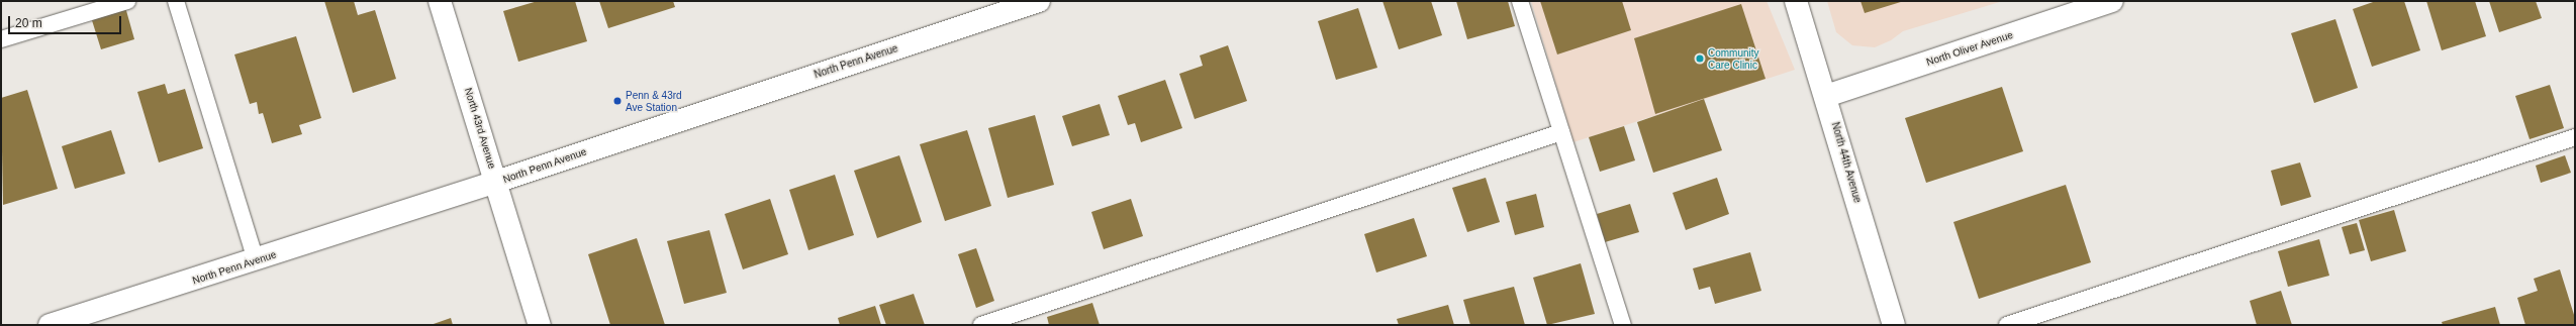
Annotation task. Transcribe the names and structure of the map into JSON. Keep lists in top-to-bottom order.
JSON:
{
  "streets": {
    "main road": [
      "North Oliver Avenue",
      "North Penn Avenue",
      "North 43rd Avenue",
      "North 44th Avenue"
    ]
  },
  "crossings": [
    ["North Oliver Avenue", "North 44th Avenue"],
    ["North Penn Avenue", "North 43rd Avenue"]
  ],
  "places": ["Community Care Clinic", "Penn & 43rd Ave Station"],
  "scale_bar": "20 m"
}
